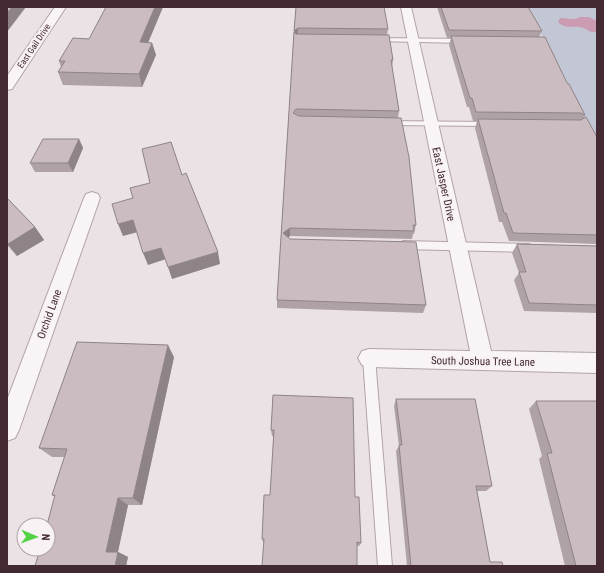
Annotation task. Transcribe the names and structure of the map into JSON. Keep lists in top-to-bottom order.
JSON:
{
  "streets": {
    "street": [
      "East Gail Drive",
      "East Jasper Drive",
      "Orchid Lane",
      "South Joshua Tree Lane"
    ]
  },
  "crossings": [
    ["East Jasper Drive", "South Joshua Tree Lane"]
  ],
  "north": "right"
}
